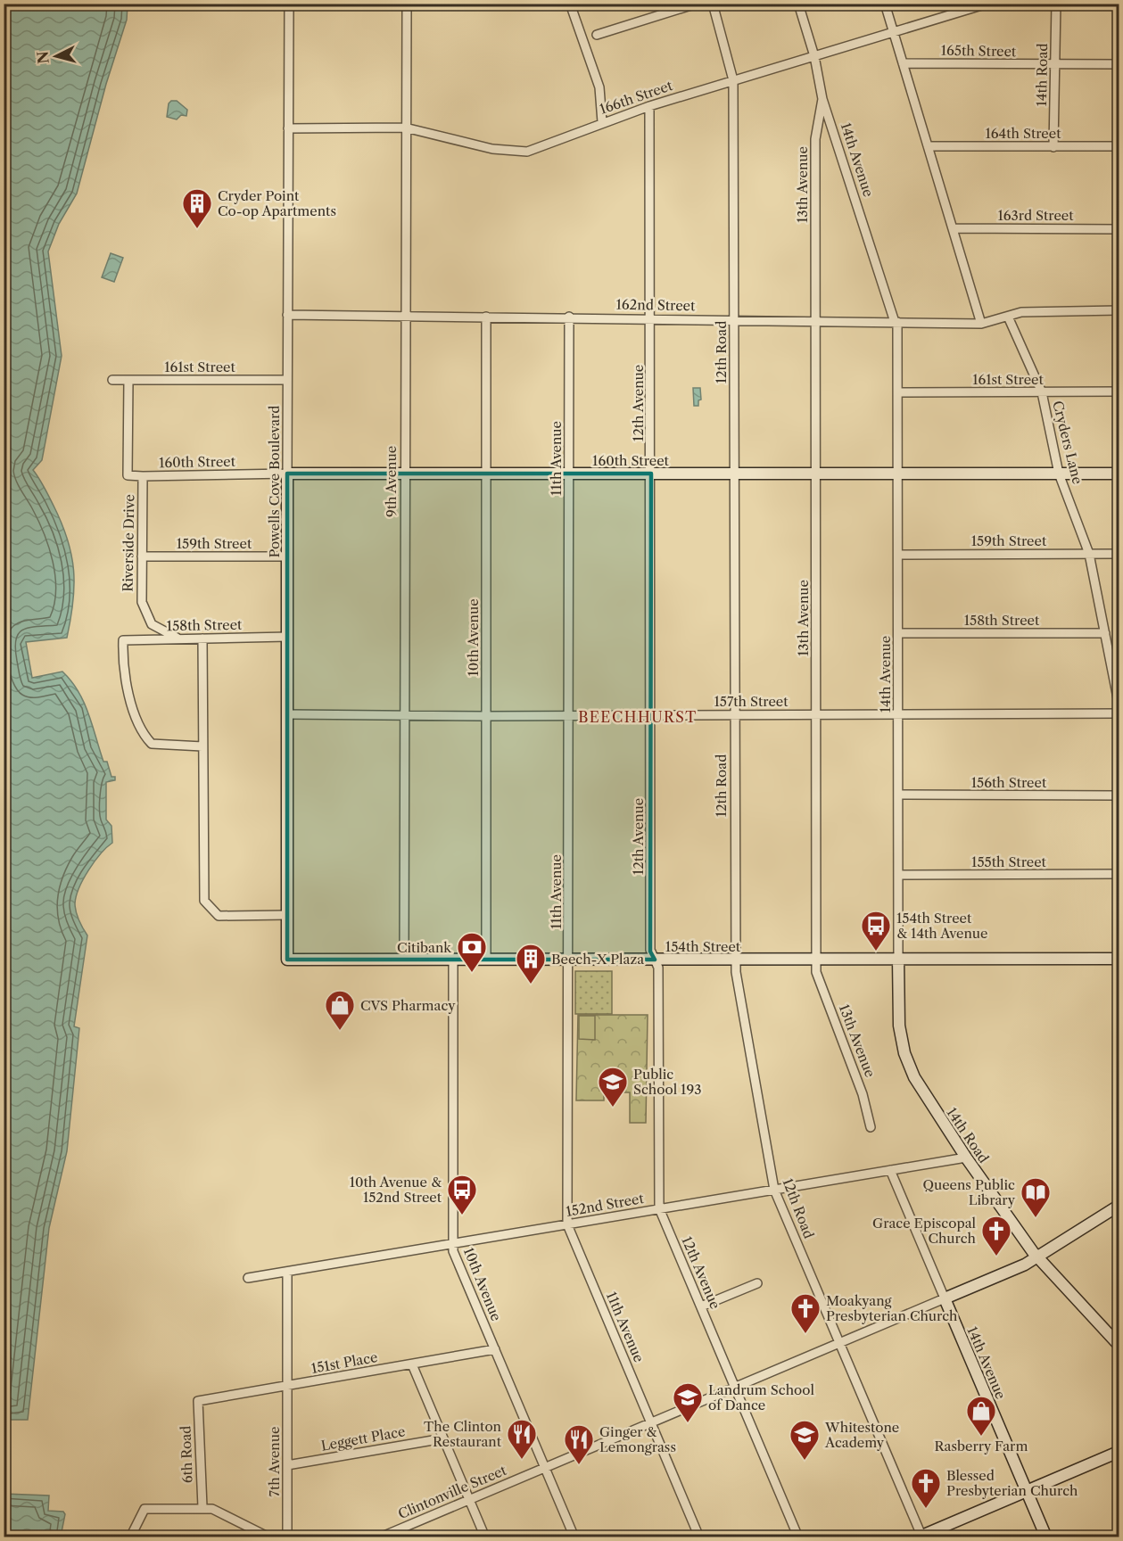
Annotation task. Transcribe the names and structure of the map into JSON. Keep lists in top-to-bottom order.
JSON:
{
  "streets": {
    "street": [
      "165th Street",
      "14th Road",
      "166th Street",
      "164th Street",
      "14th Avenue",
      "13th Avenue",
      "163rd Street",
      "162nd Street",
      "12th Road",
      "161st Street",
      "12th Avenue",
      "Cryders Lane",
      "11th Avenue",
      "160th Street",
      "Powells Cove Boulevard",
      "9th Avenue",
      "159th Street",
      "Riverside Drive",
      "158th Street",
      "10th Avenue",
      "157th Street",
      "156th Street",
      "155th Street",
      "154th Street",
      "152nd Street",
      "151st Place",
      "Leggett Place",
      "6th Road",
      "7th Avenue",
      "Clintonville Street"
    ]
  },
  "crossings": [
    ["165th Street", "14th Road"],
    ["14th Road", "164th Street"],
    ["14th Road", "14th Avenue"],
    ["14th Road", "152nd Street"],
    ["14th Road", "Clintonville Street"],
    ["166th Street", "14th Avenue"],
    ["166th Street", "12th Road"],
    ["166th Street", "12th Avenue"],
    ["166th Street", "Powells Cove Boulevard"],
    ["166th Street", "9th Avenue"],
    ["14th Avenue", "13th Avenue"],
    ["14th Avenue", "162nd Street"],
    ["14th Avenue", "161st Street"],
    ["14th Avenue", "160th Street"],
    ["14th Avenue", "159th Street"],
    ["14th Avenue", "158th Street"],
    ["14th Avenue", "157th Street"],
    ["14th Avenue", "156th Street"],
    ["14th Avenue", "155th Street"],
    ["14th Avenue", "154th Street"],
    ["14th Avenue", "152nd Street"],
    ["14th Avenue", "Clintonville Street"],
    ["13th Avenue", "162nd Street"],
    ["13th Avenue", "160th Street"],
    ["13th Avenue", "157th Street"],
    ["13th Avenue", "154th Street"],
    ["162nd Street", "12th Road"],
    ["162nd Street", "12th Avenue"],
    ["162nd Street", "Cryders Lane"],
    ["162nd Street", "11th Avenue"],
    ["162nd Street", "Powells Cove Boulevard"],
    ["162nd Street", "9th Avenue"],
    ["162nd Street", "10th Avenue"],
    ["12th Road", "160th Street"],
    ["12th Road", "157th Street"],
    ["12th Road", "154th Street"],
    ["12th Road", "152nd Street"],
    ["12th Road", "Clintonville Street"],
    ["161st Street", "Cryders Lane"],
    ["161st Street", "Powells Cove Boulevard"],
    ["161st Street", "Riverside Drive"],
    ["12th Avenue", "160th Street"],
    ["12th Avenue", "157th Street"],
    ["12th Avenue", "154th Street"],
    ["12th Avenue", "152nd Street"],
    ["12th Avenue", "Clintonville Street"],
    ["Cryders Lane", "160th Street"],
    ["Cryders Lane", "159th Street"],
    ["Cryders Lane", "158th Street"],
    ["11th Avenue", "160th Street"],
    ["11th Avenue", "157th Street"],
    ["11th Avenue", "154th Street"],
    ["11th Avenue", "152nd Street"],
    ["11th Avenue", "Clintonville Street"],
    ["160th Street", "Powells Cove Boulevard"],
    ["160th Street", "9th Avenue"],
    ["160th Street", "Riverside Drive"],
    ["160th Street", "10th Avenue"],
    ["Powells Cove Boulevard", "159th Street"],
    ["Powells Cove Boulevard", "158th Street"],
    ["Powells Cove Boulevard", "157th Street"],
    ["Powells Cove Boulevard", "154th Street"],
    ["9th Avenue", "157th Street"],
    ["9th Avenue", "154th Street"],
    ["159th Street", "Riverside Drive"],
    ["Riverside Drive", "158th Street"],
    ["10th Avenue", "157th Street"],
    ["10th Avenue", "154th Street"],
    ["10th Avenue", "152nd Street"],
    ["10th Avenue", "151st Place"],
    ["10th Avenue", "Clintonville Street"],
    ["151st Place", "6th Road"],
    ["151st Place", "7th Avenue"],
    ["Leggett Place", "7th Avenue"]
  ],
  "districts": ["BEECHHURST"],
  "places": {
    "building": ["Cryder Point Co-op Apartments", "Beech-X Plaza"],
    "bus stop": ["154th Street & 14th Avenue", "10th Avenue & 152nd Street"],
    "bank": ["Citibank"],
    "shop": ["CVS Pharmacy", "Rasberry Farm"],
    "school or university": ["Public School 193", "Landrum School of Dance", "Whitestone Academy"],
    "library": ["Queens Public Library"],
    "church": ["Grace Episcopal Church", "Moakyang Presbyterian Church", "Blessed Presbyterian Church"],
    "restaurant": ["The Clinton Restaurant", "Ginger & Lemongrass"]
  },
  "north": "left"
}
